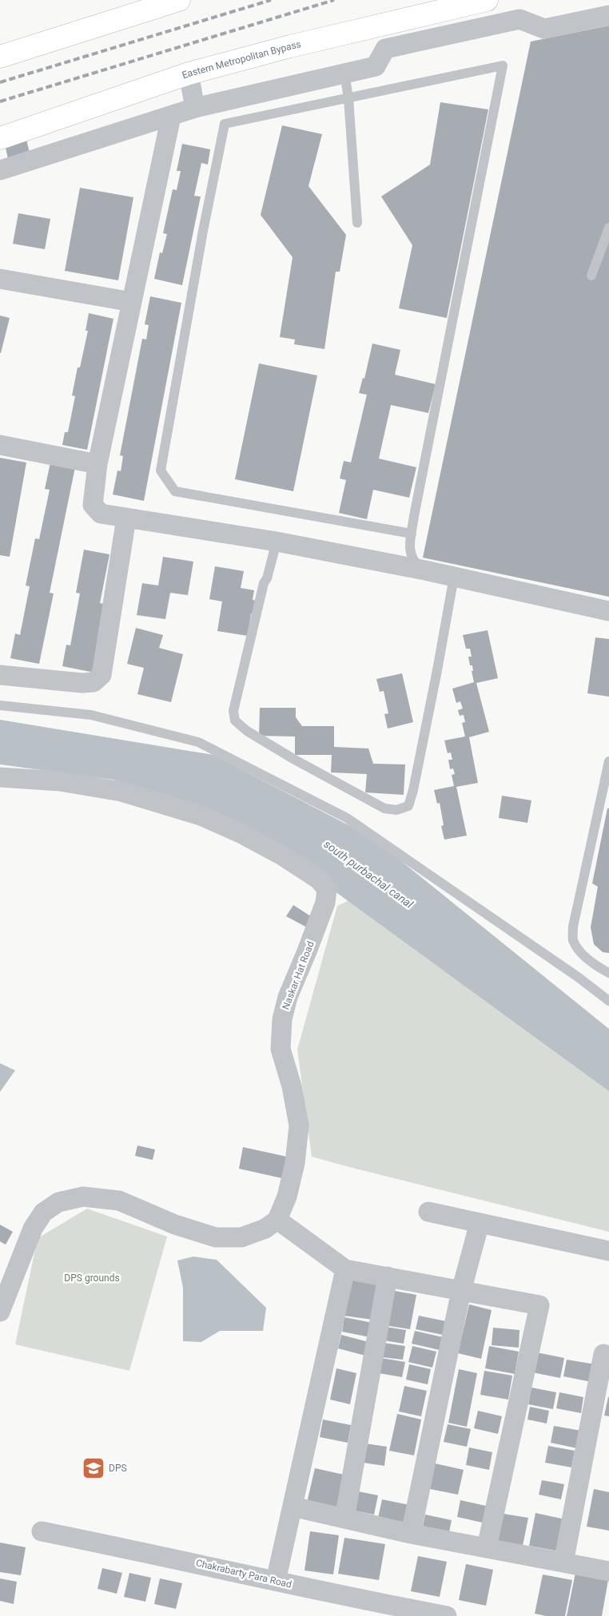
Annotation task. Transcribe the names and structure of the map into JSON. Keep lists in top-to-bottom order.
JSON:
{
  "streets": {
    "main road": ["Eastern Metropolitan Bypass"],
    "street": ["Naskar Hat Road", "Chakrabarty Para Road"]
  },
  "water": ["south purbachal canal"],
  "parks": ["DPS grounds"],
  "places": {
    "school or university": ["DPS"]
  }
}
